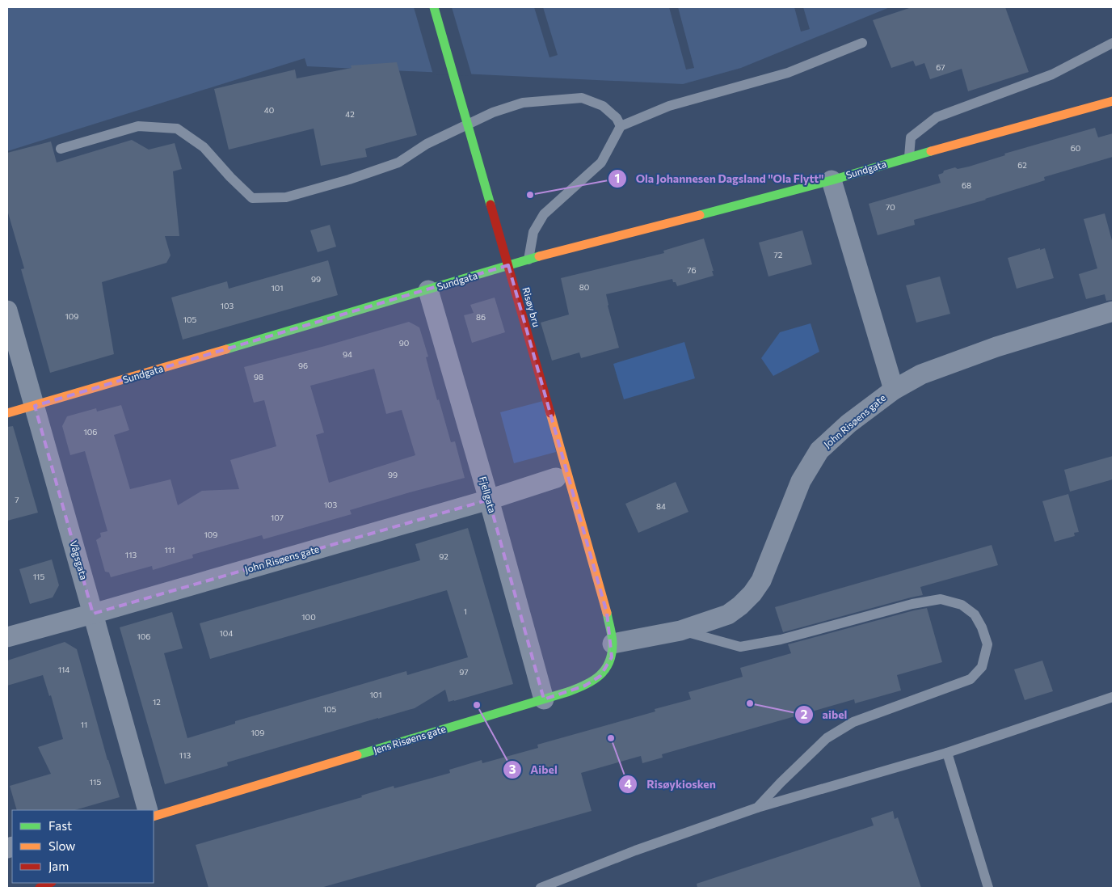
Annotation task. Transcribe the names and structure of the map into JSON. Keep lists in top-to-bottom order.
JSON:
{
  "streets": {
    "main road": ["Sundgata", "Risøy bru", "Jens Risøens gate"],
    "street": ["John Risøens gate", "Fjellgata", "Vågsgata"]
  },
  "crossings": [
    ["Sundgata", "Fjellgata"],
    ["Sundgata", "Vågsgata"],
    ["Risøy bru", "Jens Risøens gate"],
    ["John Risøens gate", "Fjellgata"],
    ["John Risøens gate", "Vågsgata"],
    ["John Risøens gate", "Jens Risøens gate"],
    ["Fjellgata", "Jens Risøens gate"]
  ],
  "places": [
    "Ola Johannesen Dagsland \"Ola Flytt\"",
    "aibel",
    "Aibel",
    "Risøykiosken"
  ],
  "house_numbers": [
    "67",
    "40",
    "42",
    "60",
    "62",
    "68",
    "70",
    "72",
    "76",
    "99",
    "80",
    "101",
    "103",
    "109",
    "86",
    "105",
    "90",
    "94",
    "96",
    "98",
    "106",
    "99",
    "7",
    "103",
    "84",
    "107",
    "109",
    "111",
    "113",
    "92",
    "115",
    "1",
    "100",
    "104",
    "106",
    "114",
    "97",
    "101",
    "12",
    "105",
    "11",
    "109",
    "113",
    "115"
  ],
  "legend": ["Fast", "Slow", "Jam"]
}
